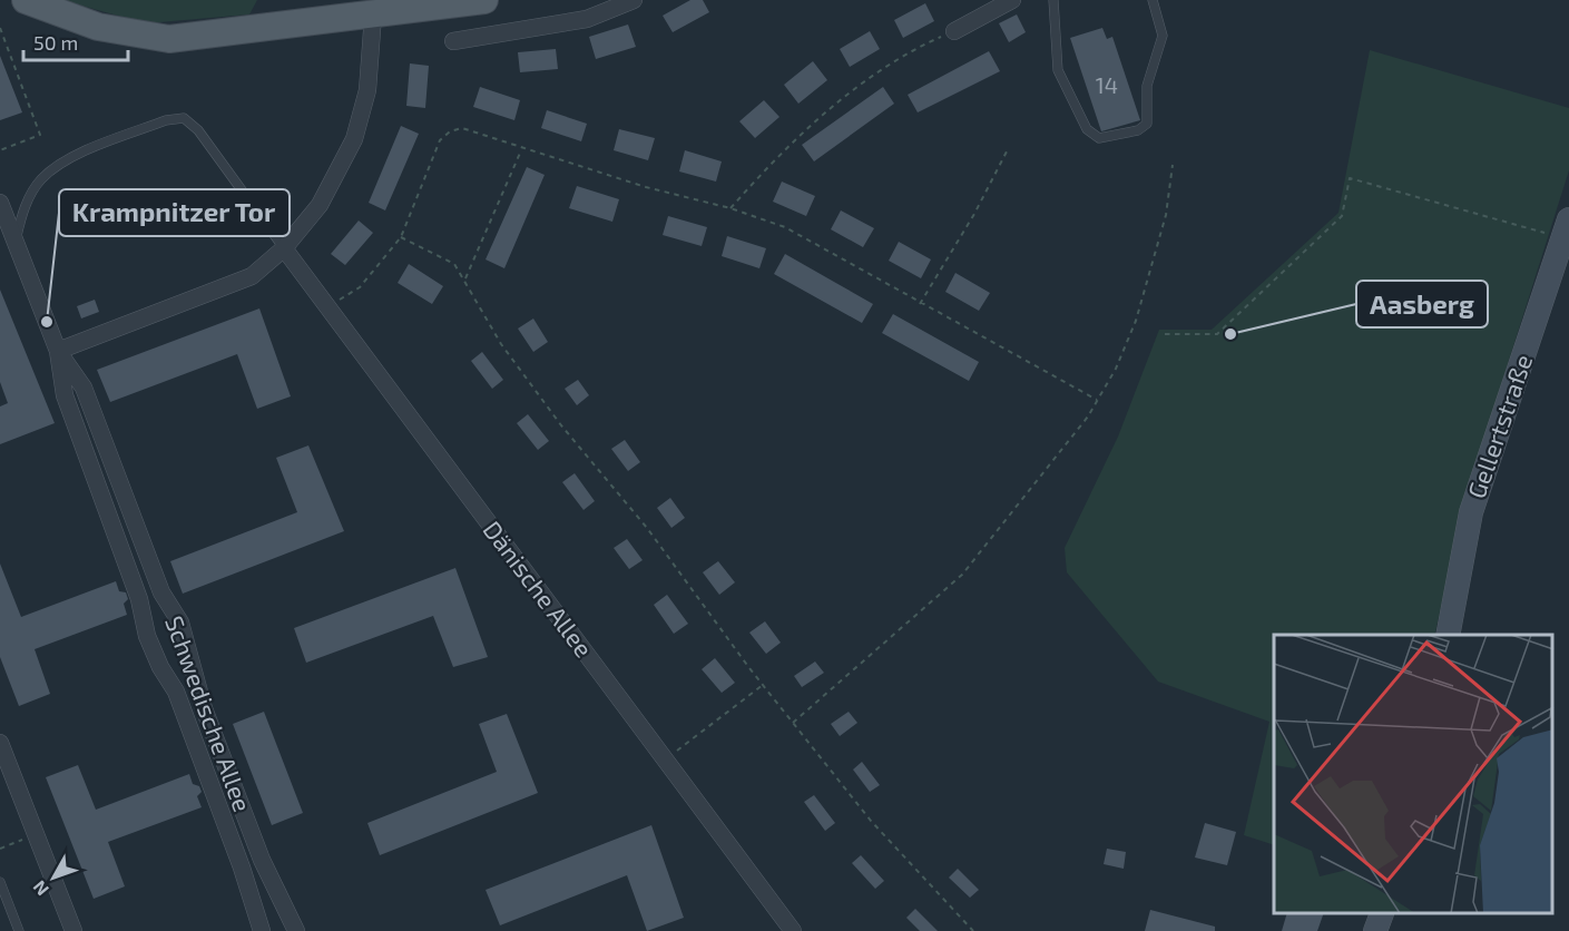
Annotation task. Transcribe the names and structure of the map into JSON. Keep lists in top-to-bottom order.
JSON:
{
  "streets": {
    "street": ["Gellertstraße", "Dänische Allee", "Schwedische Allee"]
  },
  "places": ["Krampnitzer Tor", "Aasberg"],
  "house_numbers": ["14"],
  "scale_bar": "50 m",
  "north": "bottom left"
}
